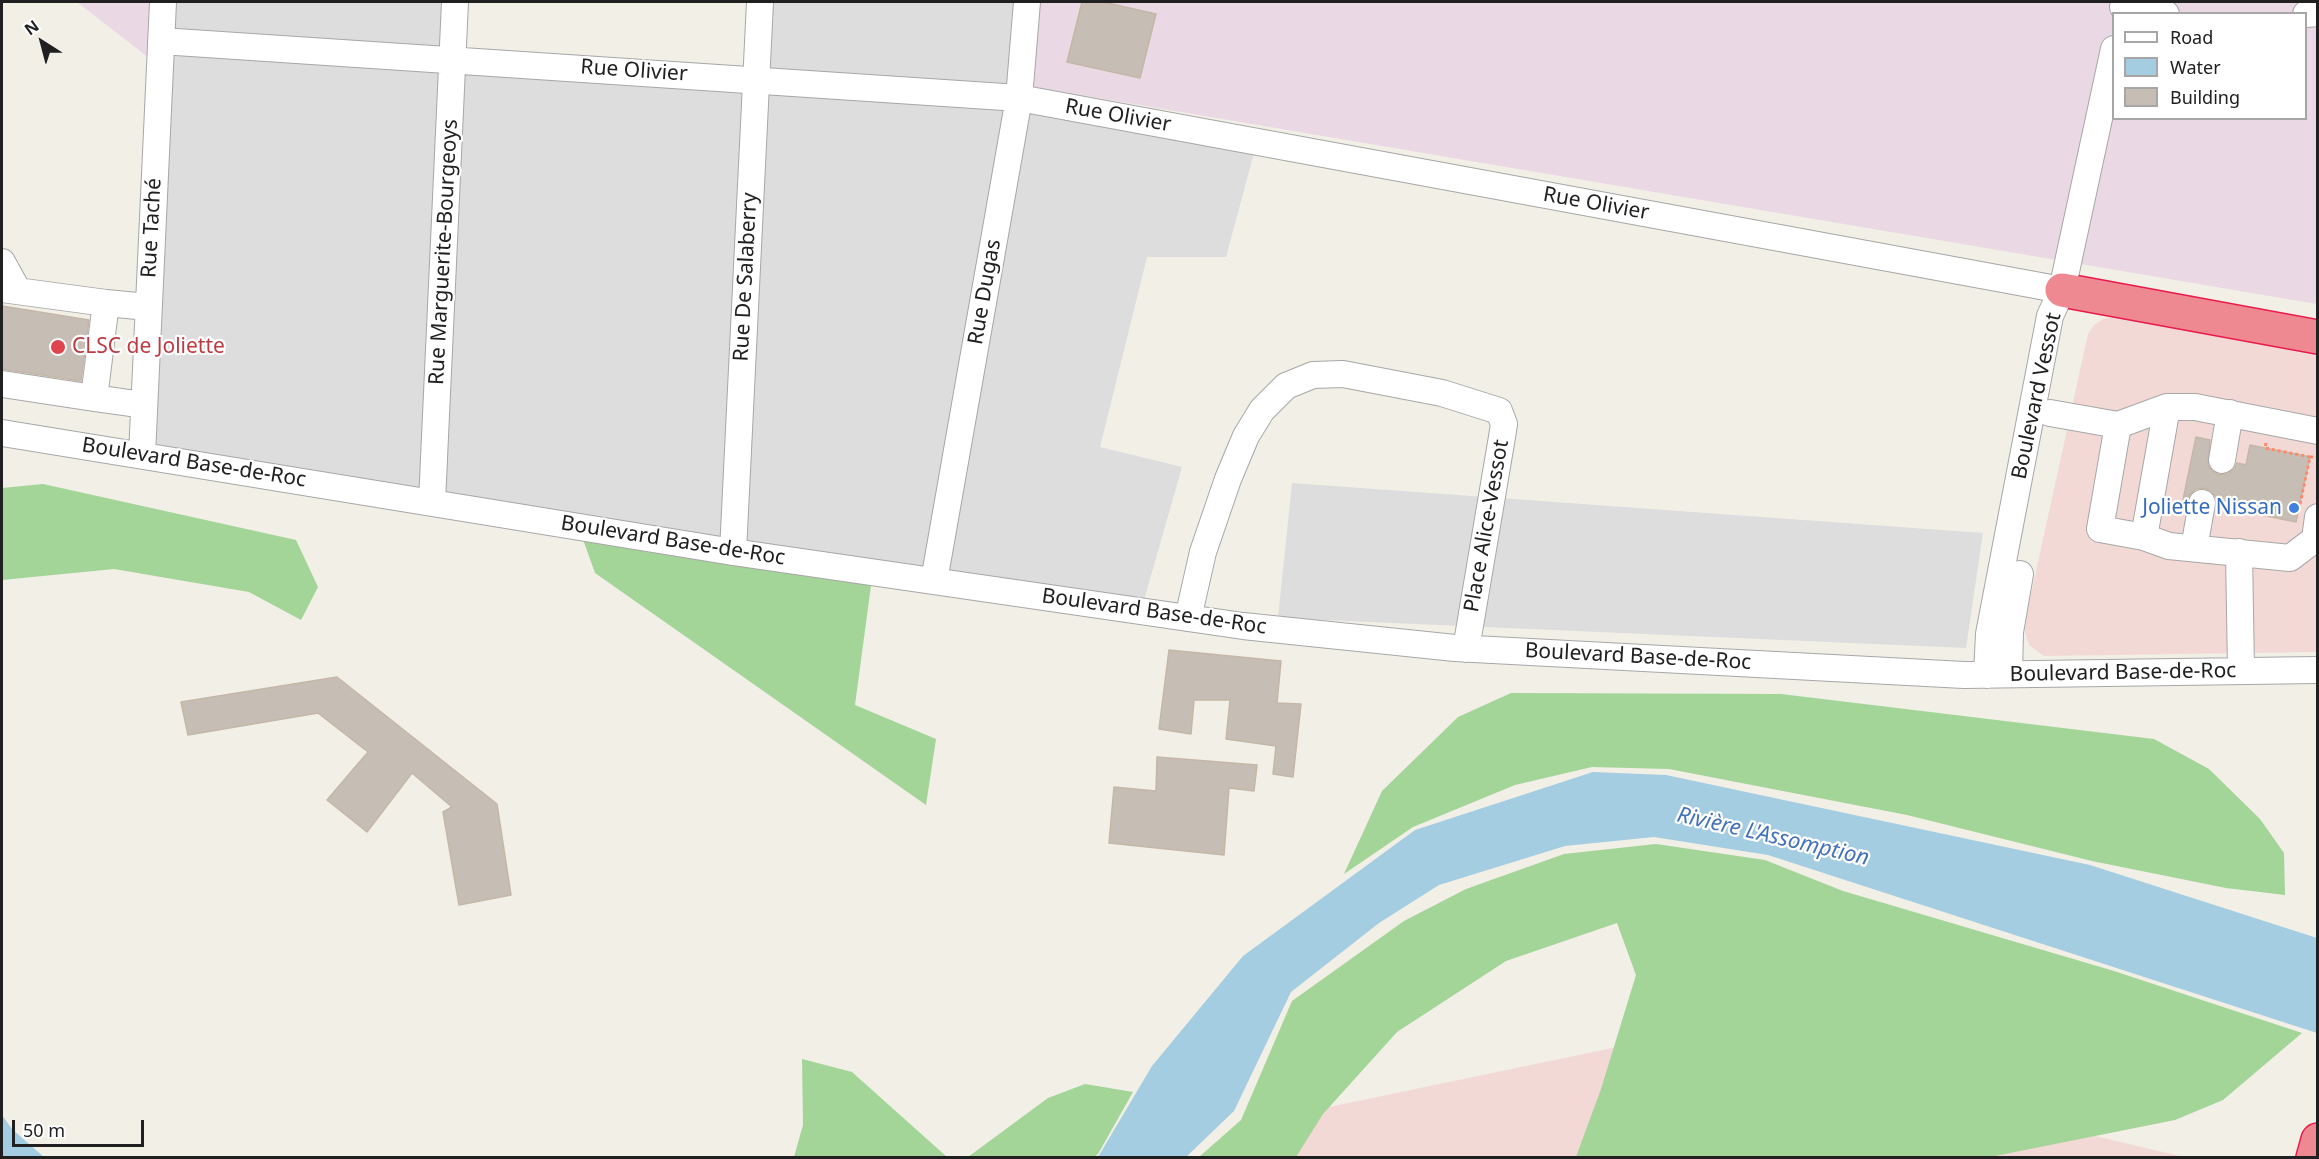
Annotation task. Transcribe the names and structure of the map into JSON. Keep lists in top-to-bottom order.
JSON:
{
  "streets": {
    "street": [
      "Rue Olivier",
      "Rue Taché",
      "Rue Marguerite-Bourgeoys",
      "Rue De Salaberry",
      "Rue Dugas",
      "Boulevard Vessot",
      "Boulevard Base-de-Roc",
      "Place Alice-Vessot"
    ]
  },
  "crossings": [
    ["Rue Olivier", "Rue Taché"],
    ["Rue Olivier", "Rue Marguerite-Bourgeoys"],
    ["Rue Olivier", "Rue De Salaberry"],
    ["Rue Olivier", "Rue Dugas"],
    ["Rue Olivier", "Boulevard Vessot"],
    ["Rue Taché", "Boulevard Base-de-Roc"],
    ["Rue Marguerite-Bourgeoys", "Boulevard Base-de-Roc"],
    ["Rue De Salaberry", "Boulevard Base-de-Roc"],
    ["Rue Dugas", "Boulevard Base-de-Roc"],
    ["Boulevard Vessot", "Boulevard Base-de-Roc"],
    ["Boulevard Base-de-Roc", "Place Alice-Vessot"]
  ],
  "water": ["Rivière L'Assomption"],
  "places": ["CLSC de Joliette", "Joliette Nissan"],
  "legend": ["Road", "Water", "Building"],
  "scale_bar": "50 m",
  "north": "top left"
}
